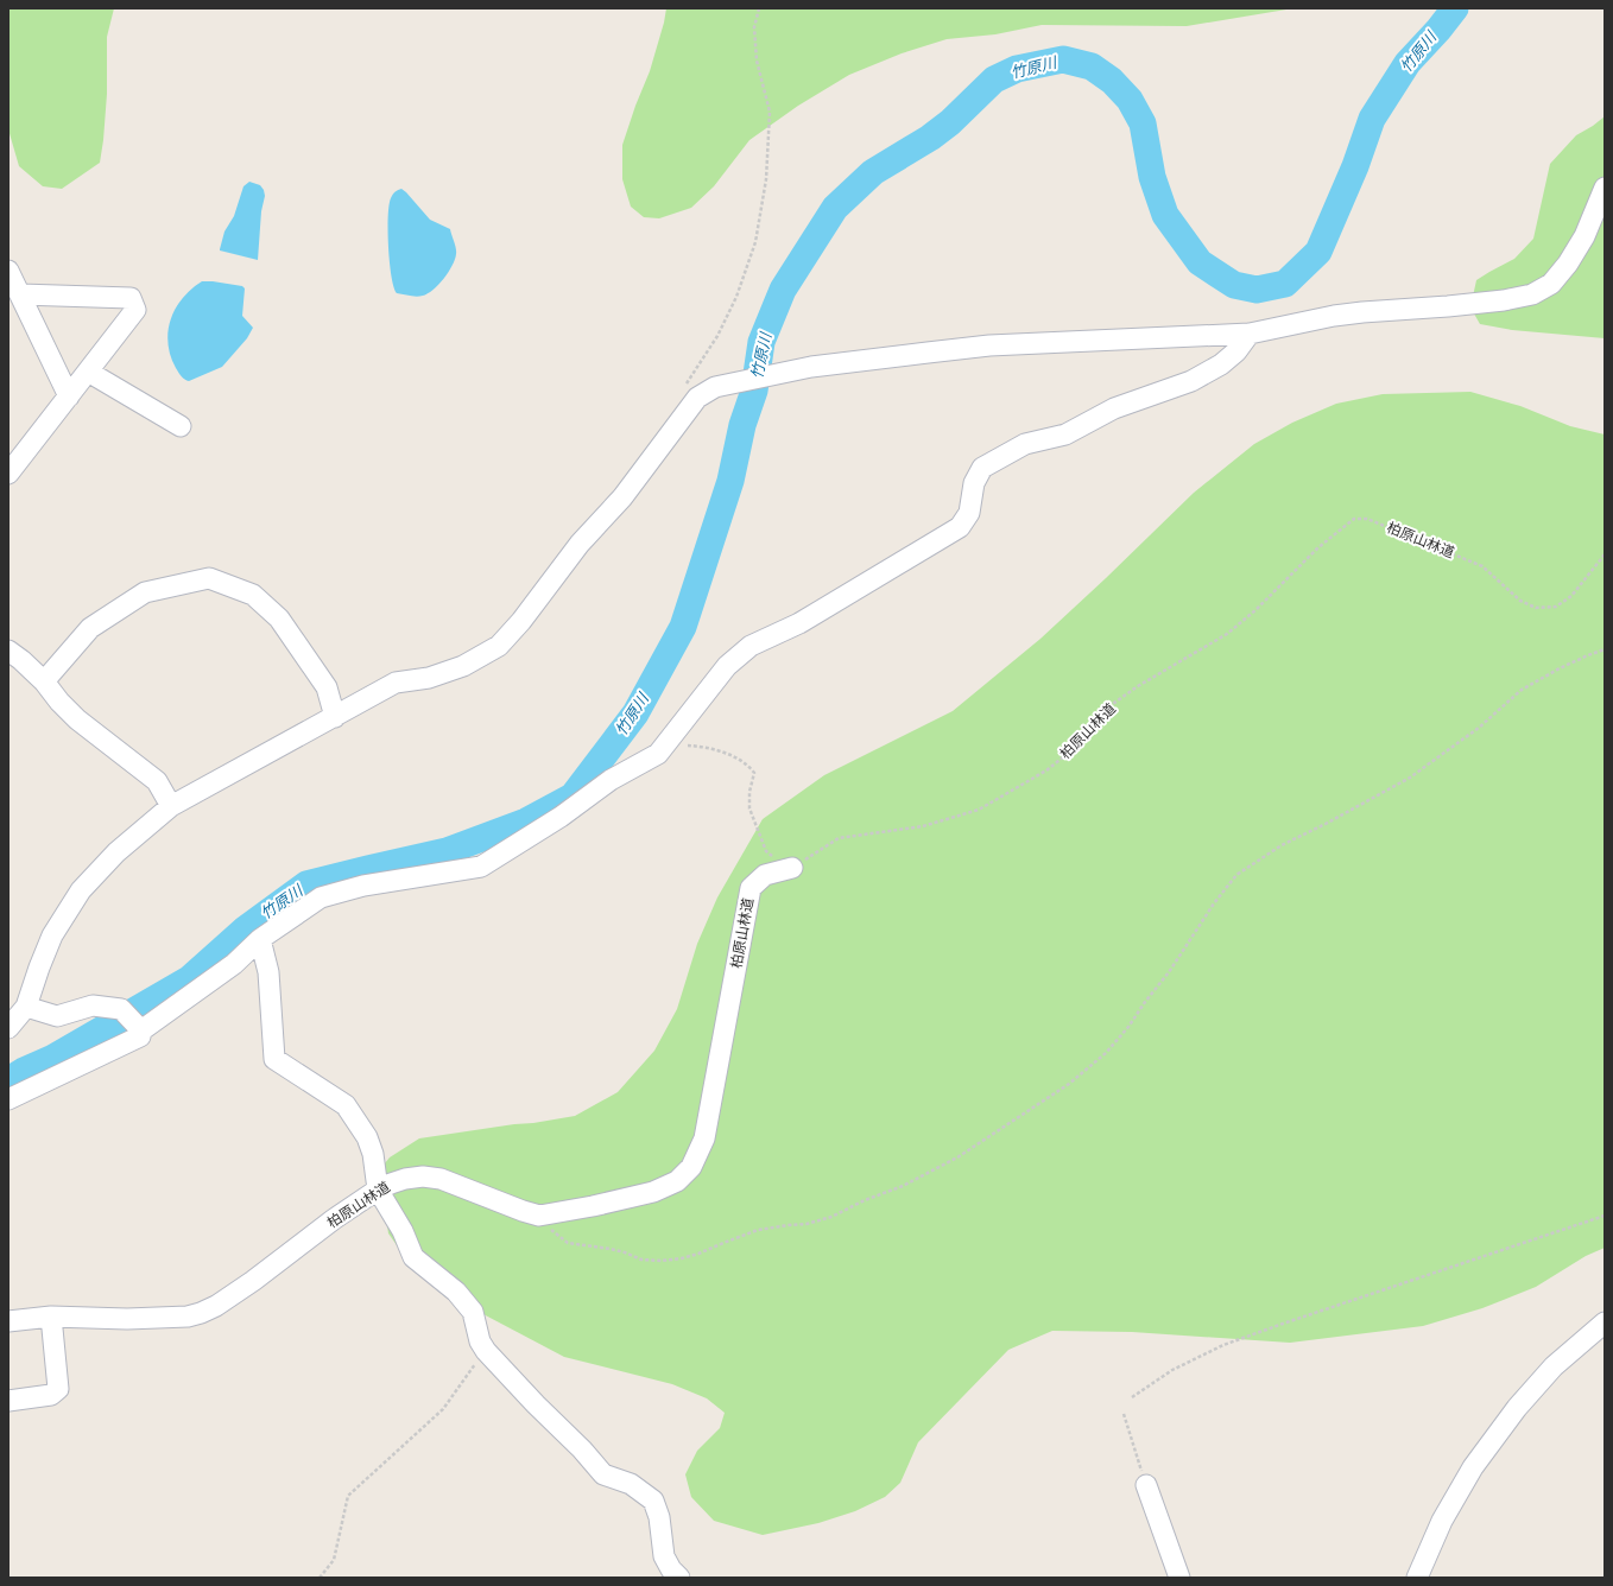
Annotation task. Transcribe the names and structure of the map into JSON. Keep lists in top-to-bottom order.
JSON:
{
  "streets": {
    "street": ["柏原山林道"]
  },
  "water": ["竹原川"]
}
